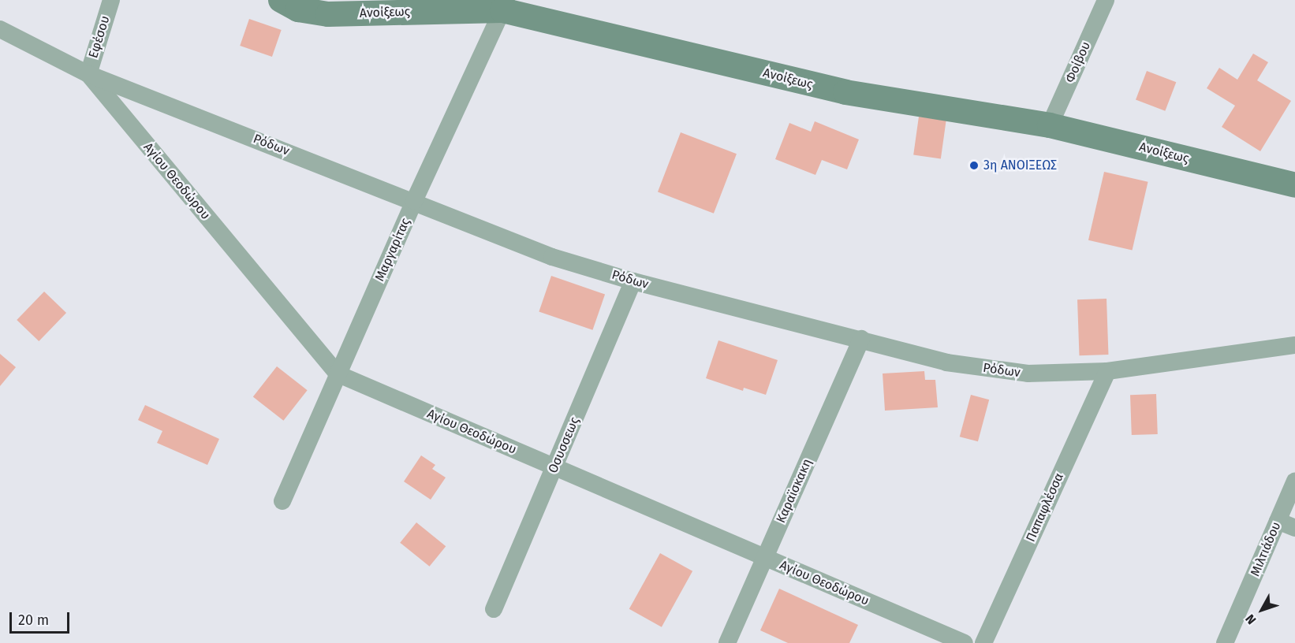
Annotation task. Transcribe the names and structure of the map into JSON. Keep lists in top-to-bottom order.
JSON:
{
  "streets": {
    "street": [
      "Ανοίξεως",
      "Εφέσου",
      "Φοίβου",
      "Ρόδων",
      "Αγίου Θεοδώρου",
      "Μαργαρίτας",
      "Οσυσσεως",
      "Καραϊσκακη",
      "Παπαφλέσσα",
      "Μιλτιάδου"
    ]
  },
  "crossings": [
    ["Ανοίξεως", "Φοίβου"],
    ["Ανοίξεως", "Μαργαρίτας"],
    ["Εφέσου", "Ρόδων"],
    ["Εφέσου", "Αγίου Θεοδώρου"],
    ["Ρόδων", "Αγίου Θεοδώρου"],
    ["Ρόδων", "Μαργαρίτας"],
    ["Ρόδων", "Οσυσσεως"],
    ["Ρόδων", "Καραϊσκακη"],
    ["Ρόδων", "Παπαφλέσσα"],
    ["Αγίου Θεοδώρου", "Μαργαρίτας"],
    ["Αγίου Θεοδώρου", "Οσυσσεως"],
    ["Αγίου Θεοδώρου", "Καραϊσκακη"]
  ],
  "places": ["3η ΑΝΟΙΞΕΩΣ"],
  "scale_bar": "20 m",
  "north": "bottom left"
}
